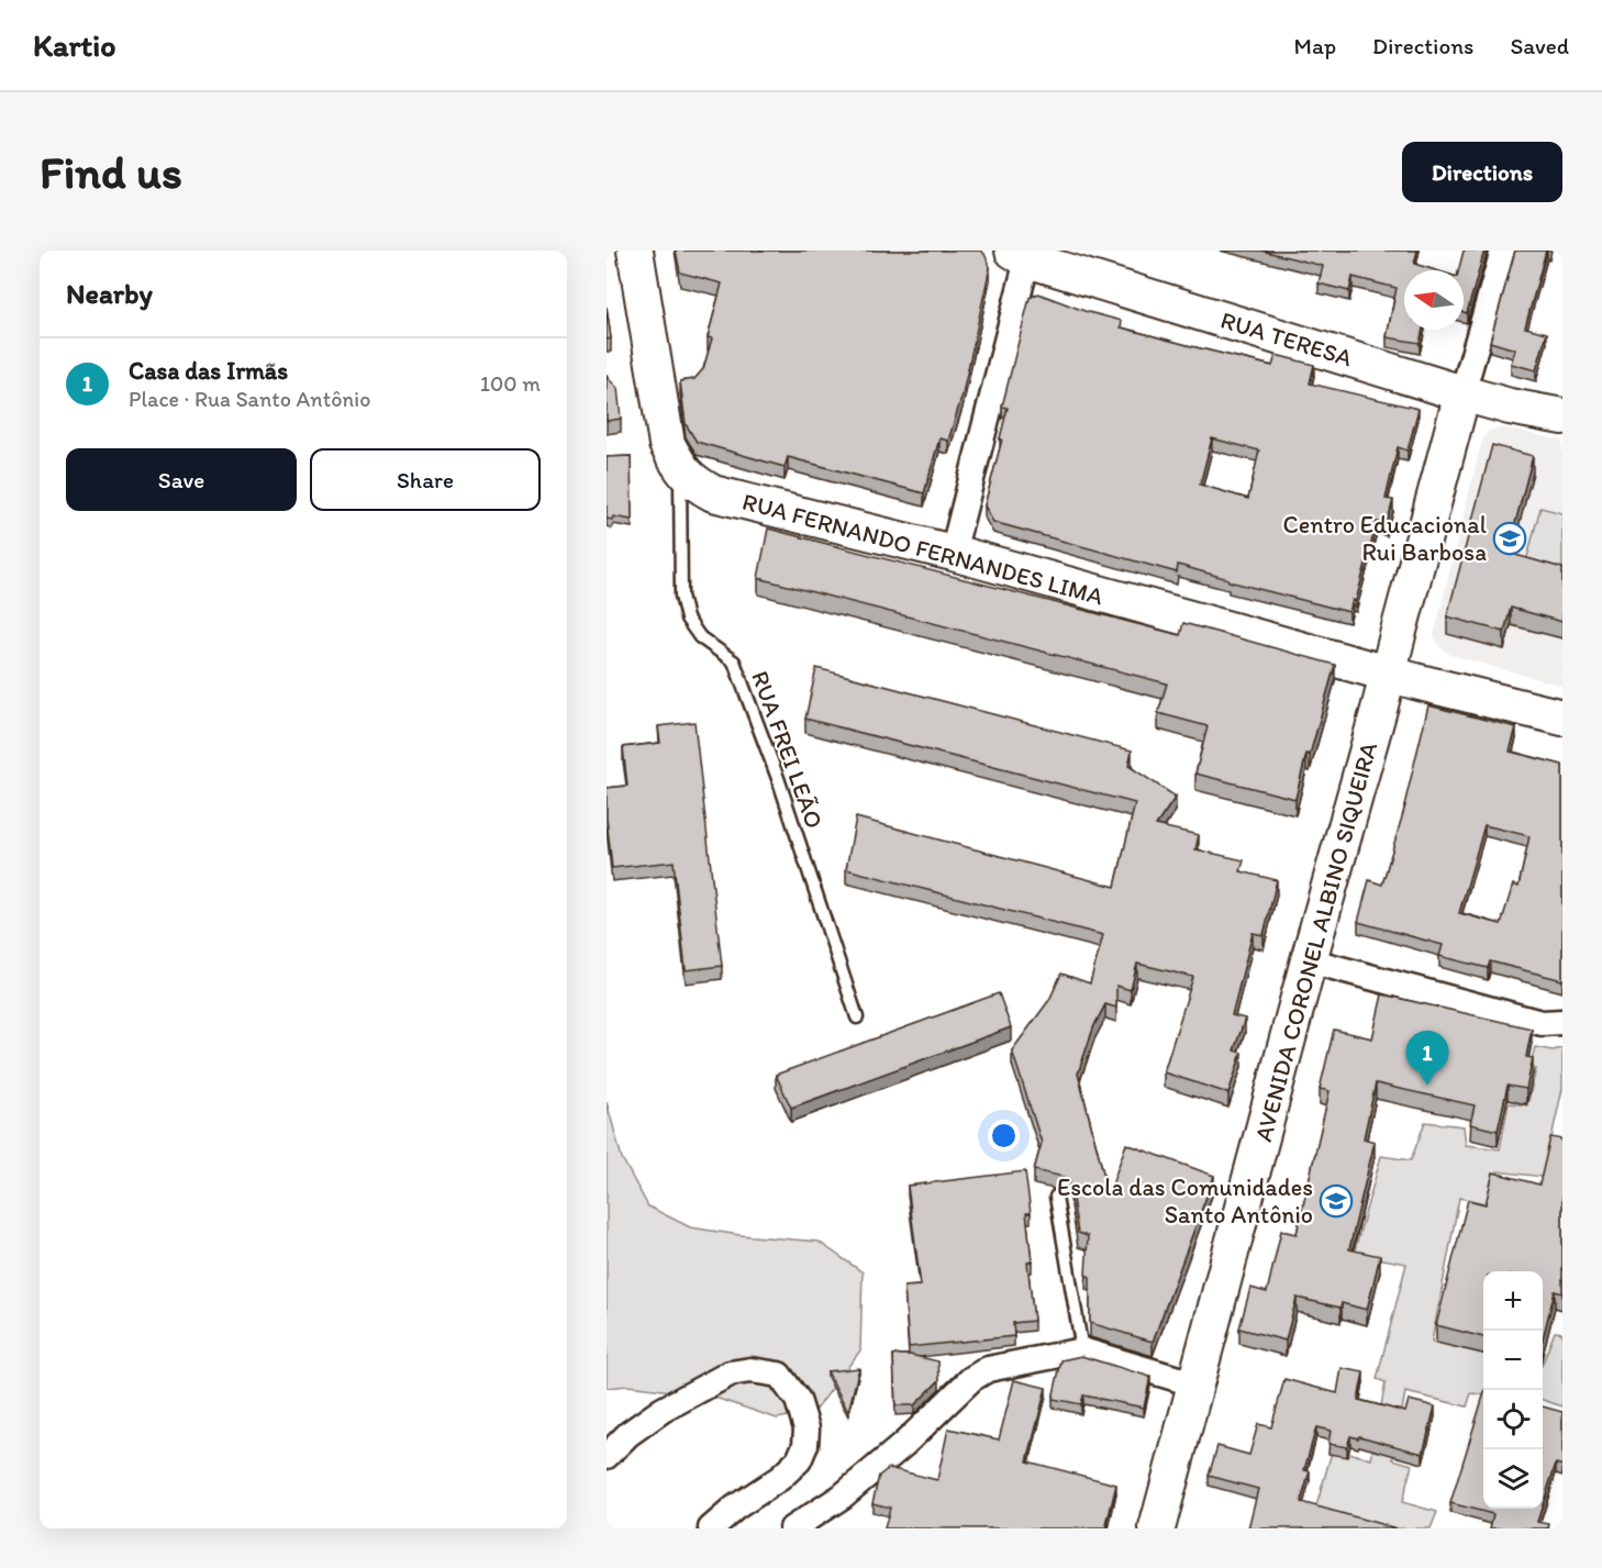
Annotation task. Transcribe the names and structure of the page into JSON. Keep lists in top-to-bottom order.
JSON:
{
  "streets": {
    "main road": ["RUA TERESA", "RUA FERNANDO FERNANDES LIMA", "AVENIDA CORONEL ALBINO SIQUEIRA"],
    "lane": ["RUA FREI LEÃO"]
  },
  "crossings": [
    ["RUA TERESA", "AVENIDA CORONEL ALBINO SIQUEIRA"],
    ["RUA FERNANDO FERNANDES LIMA", "RUA FREI LEÃO"],
    ["RUA FERNANDO FERNANDES LIMA", "AVENIDA CORONEL ALBINO SIQUEIRA"]
  ],
  "places": {
    "school or university": ["Centro Educacional Rui Barbosa", "Escola das Comunidades Santo Antônio"]
  },
  "north": "left",
  "page": {
    "header": "Kartio",
    "nav": ["Map", "Directions", "Saved"],
    "buttons": [
      "Directions",
      ["Save", "Share"]
    ],
    "title": "Find us",
    "heading": "Nearby",
    "list": [
      {
        "mark": "1",
        "name": "Casa das Irmãs",
        "note": "Place · Rua Santo Antônio",
        "value": "100 m"
      }
    ],
    "pins": "1",
    "map_buttons": ["+", "−"]
  }
}
